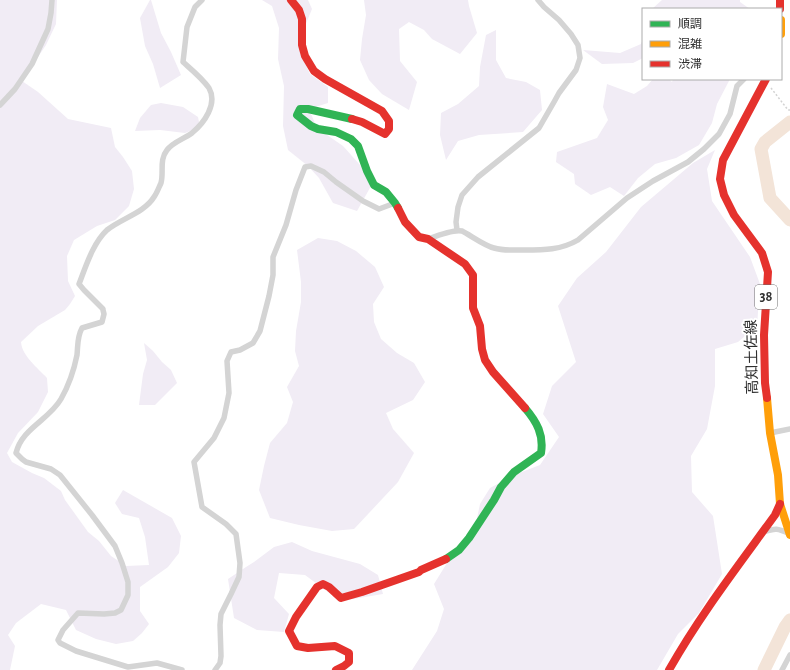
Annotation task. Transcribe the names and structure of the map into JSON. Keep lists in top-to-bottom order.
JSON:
{
  "streets": {
    "street": ["38", "高知土佐線"]
  },
  "legend": ["順調", "混雑", "渋滞"]
}
